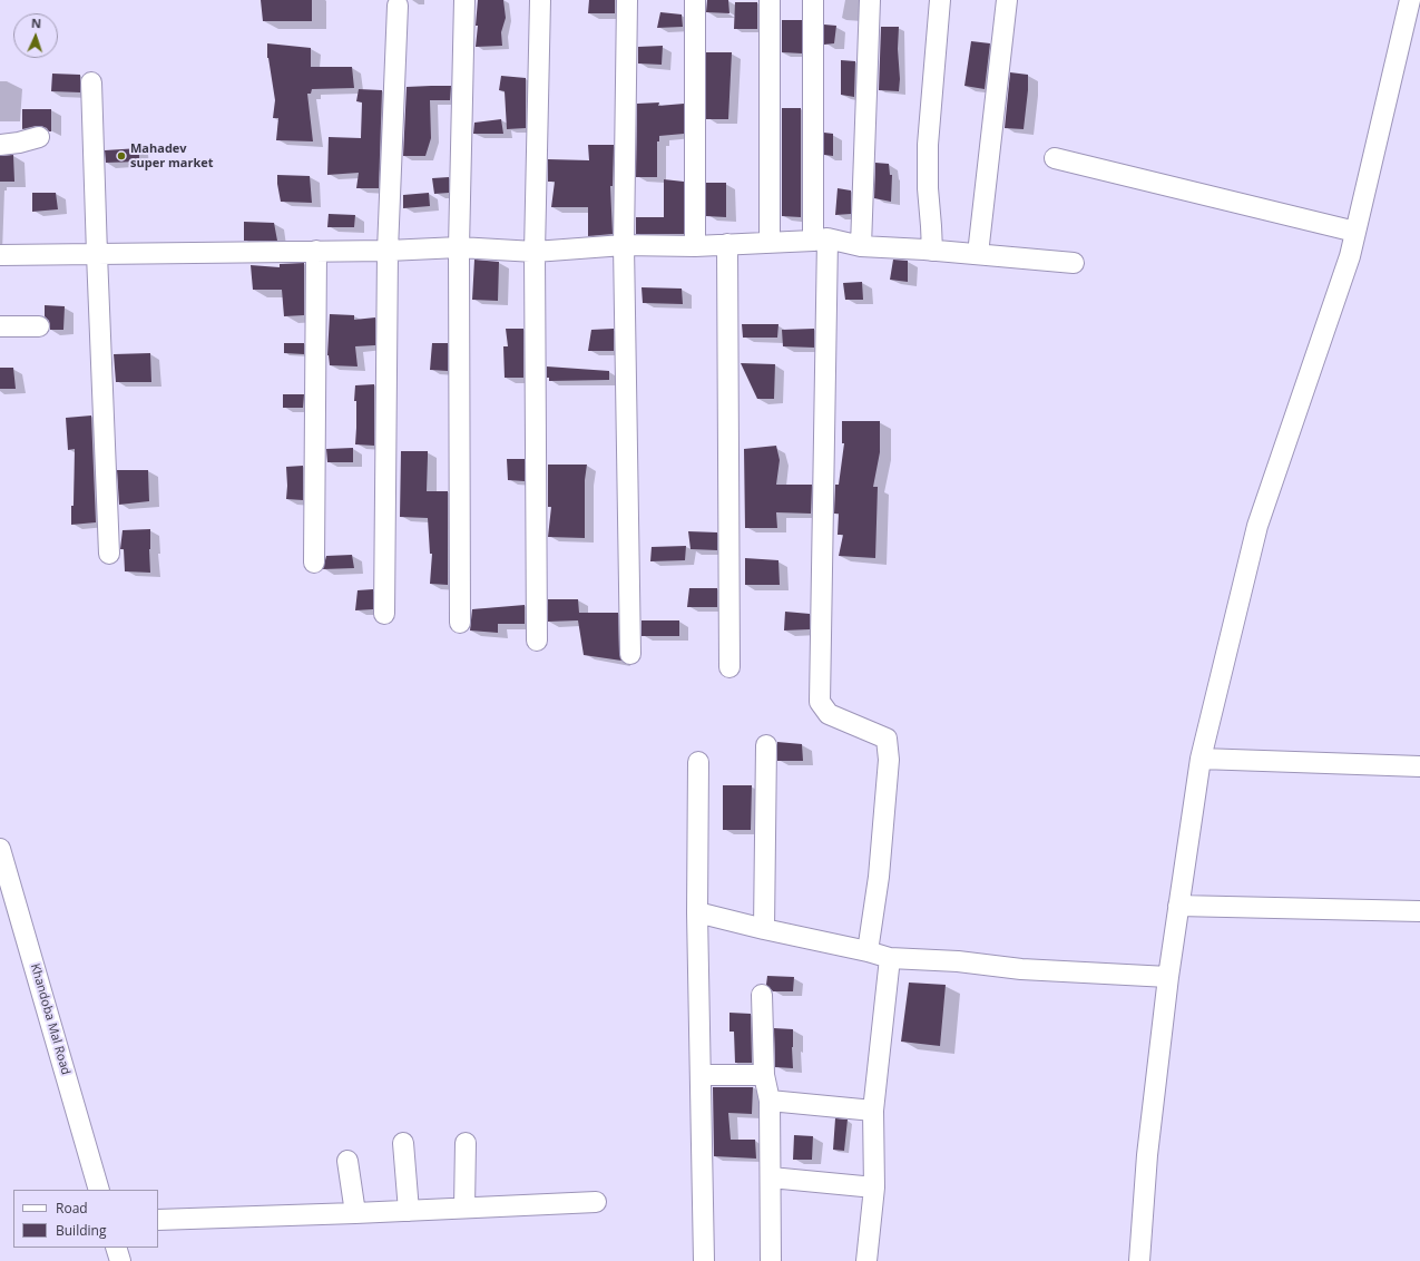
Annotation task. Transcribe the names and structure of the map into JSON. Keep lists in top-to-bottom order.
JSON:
{
  "streets": {
    "street": ["Khandoba Mal Road"]
  },
  "places": ["Mahadev super market"],
  "legend": ["Road", "Building"],
  "north": "top"
}
